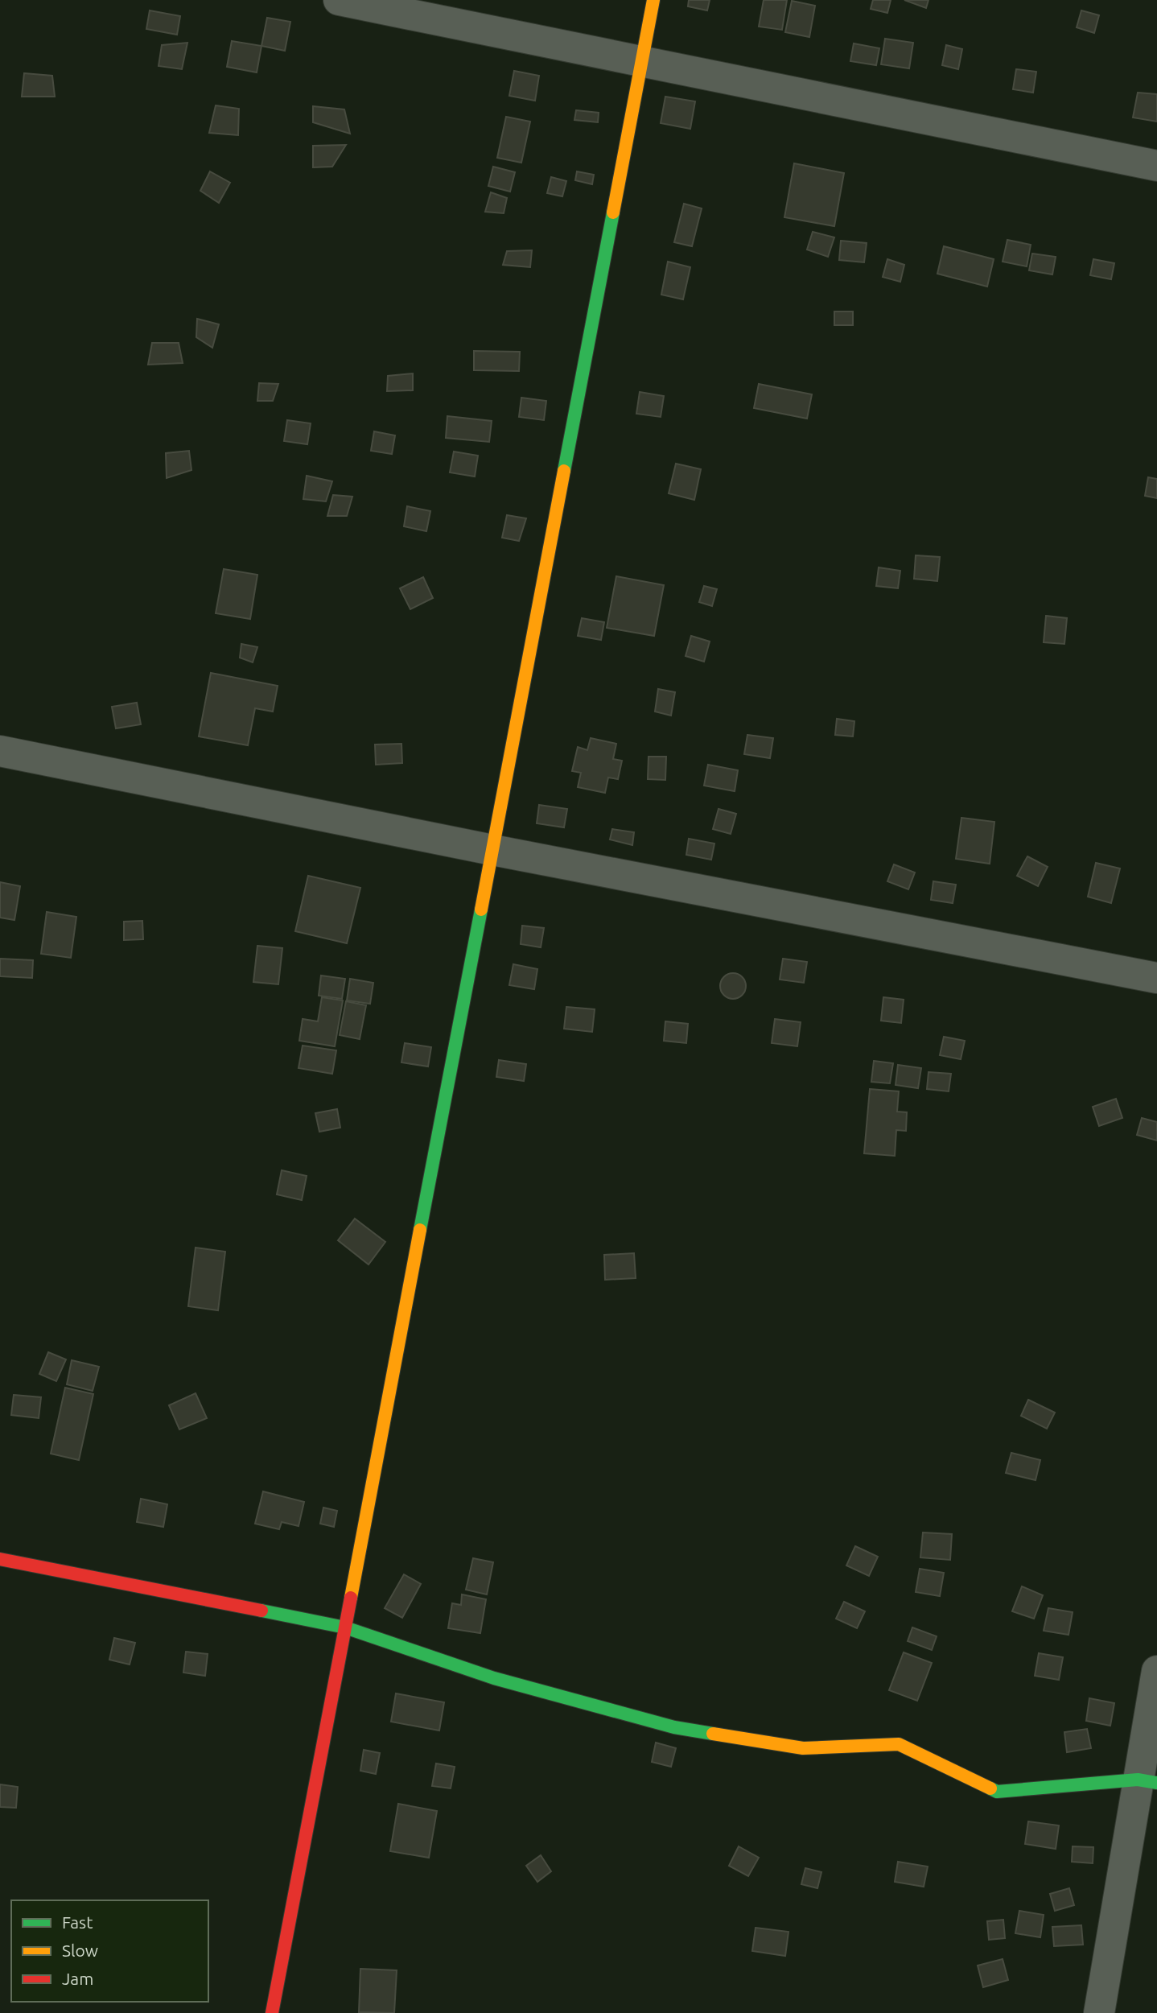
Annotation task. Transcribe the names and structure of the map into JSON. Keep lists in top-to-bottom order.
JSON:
{
  "legend": ["Fast", "Slow", "Jam"]
}
